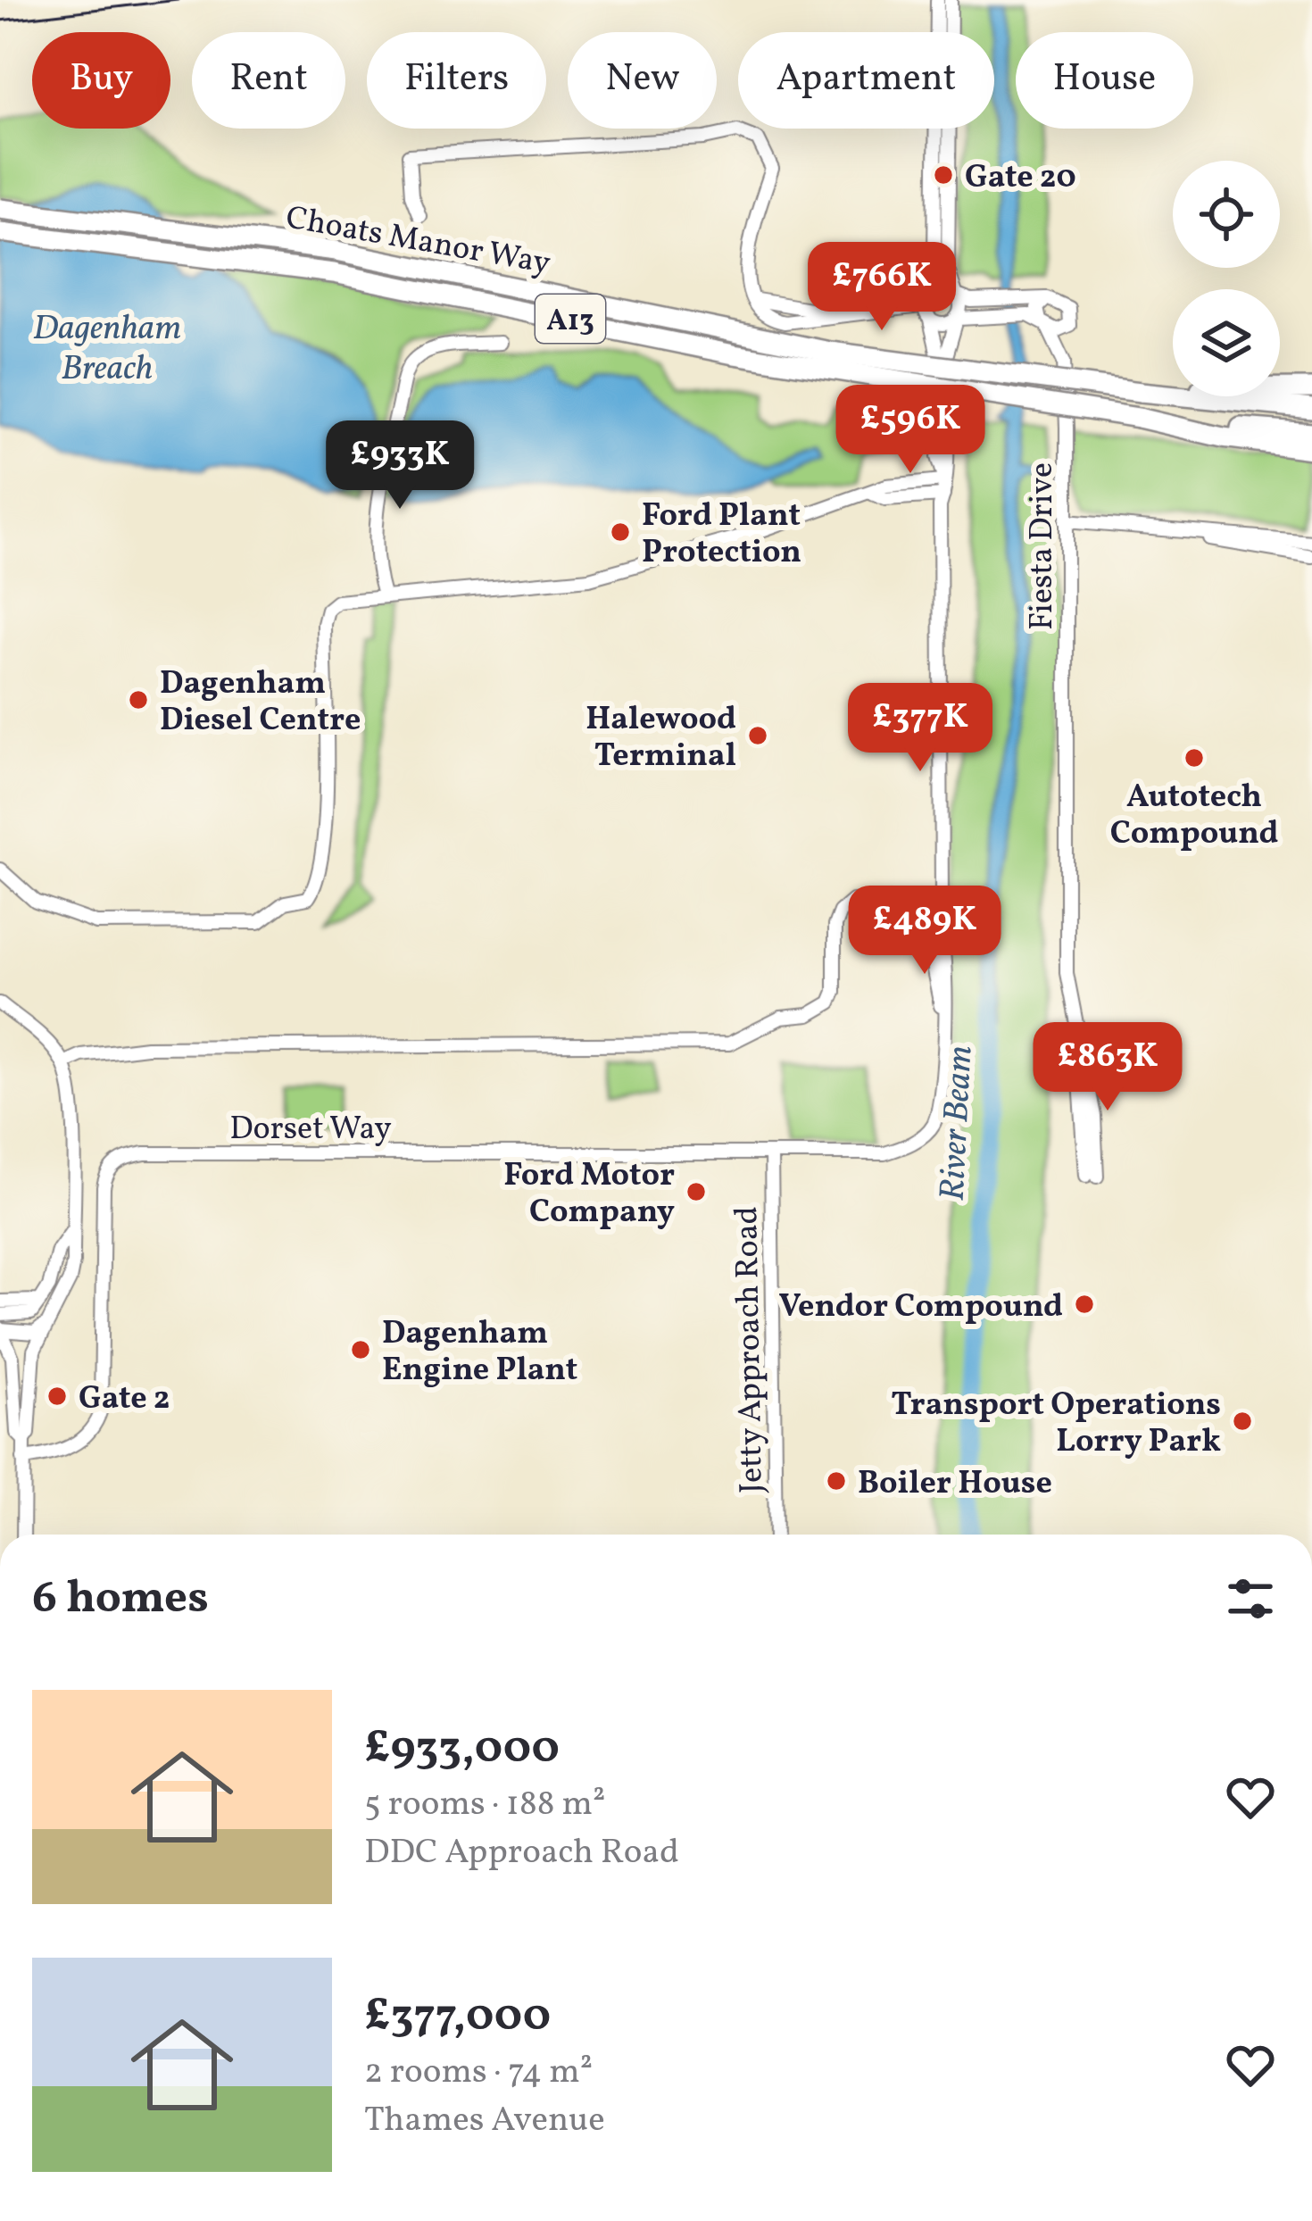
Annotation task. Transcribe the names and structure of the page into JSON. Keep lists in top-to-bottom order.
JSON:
{
  "streets": {
    "highway": ["Choats Manor Way", "A13"],
    "street": ["Fiesta Drive", "Dorset Way", "Jetty Approach Road"]
  },
  "crossings": [
    ["Choats Manor Way", "A13"],
    ["Dorset Way", "Jetty Approach Road"]
  ],
  "water": ["Dagenham Breach", "River Beam"],
  "places": [
    "Gate 20",
    "Ford Plant Protection",
    "Dagenham Diesel Centre",
    "Halewood Terminal",
    "Autotech Compound",
    "Ford Motor Company",
    "Vendor Compound",
    "Dagenham Engine Plant",
    "Gate 2",
    "Transport Operations Lorry Park",
    "Boiler House"
  ],
  "page": {
    "chip": [
      "Buy",
      "Rent",
      "Filters",
      "New",
      "Apartment",
      "House"
    ],
    "price": [
      "£766K",
      "£596K",
      "£933K",
      "£377K",
      "£489K",
      "£863K"
    ],
    "heading": "6 homes",
    "list": [
      {
        "name": "£933,000",
        "note": "5 rooms · 188 m² · DDC Approach Road"
      },
      {
        "name": "£377,000",
        "note": "2 rooms · 74 m² · Thames Avenue"
      }
    ]
  }
}
